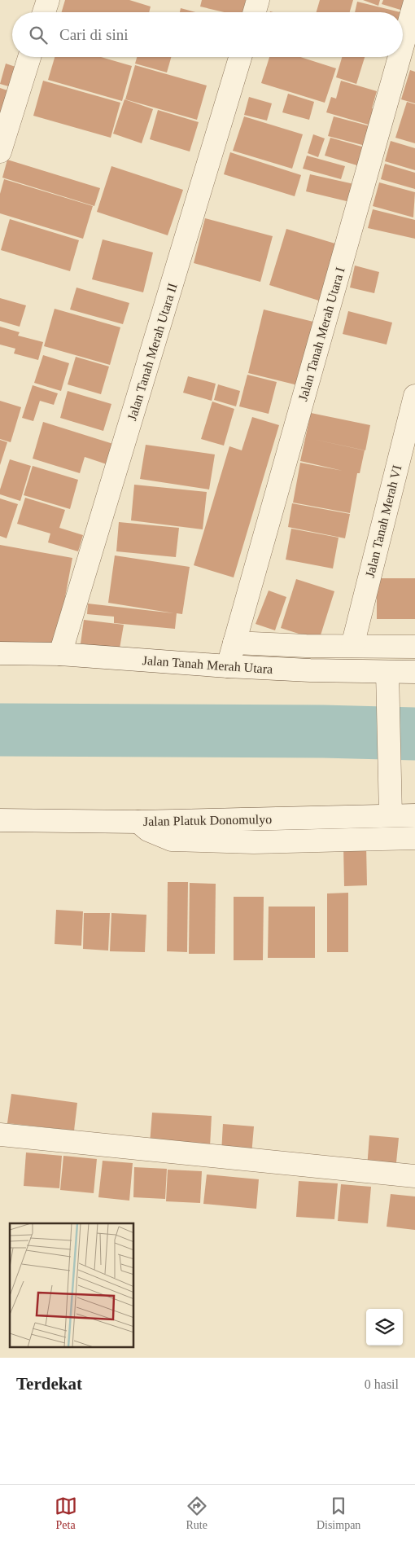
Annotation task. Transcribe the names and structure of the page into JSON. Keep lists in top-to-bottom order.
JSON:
{
  "streets": {
    "street": [
      "Jalan Tanah Merah Utara I",
      "Jalan Tanah Merah Utara II",
      "Jalan Tanah Merah VI",
      "Jalan Tanah Merah Utara",
      "Jalan Platuk Donomulyo"
    ]
  },
  "crossings": [
    ["Jalan Tanah Merah Utara I", "Jalan Tanah Merah Utara"],
    ["Jalan Tanah Merah Utara II", "Jalan Tanah Merah Utara"]
  ],
  "page": {
    "search": "Cari di sini",
    "heading": ["Terdekat", "0 hasil"],
    "nav": ["Peta", "Rute", "Disimpan"]
  }
}
